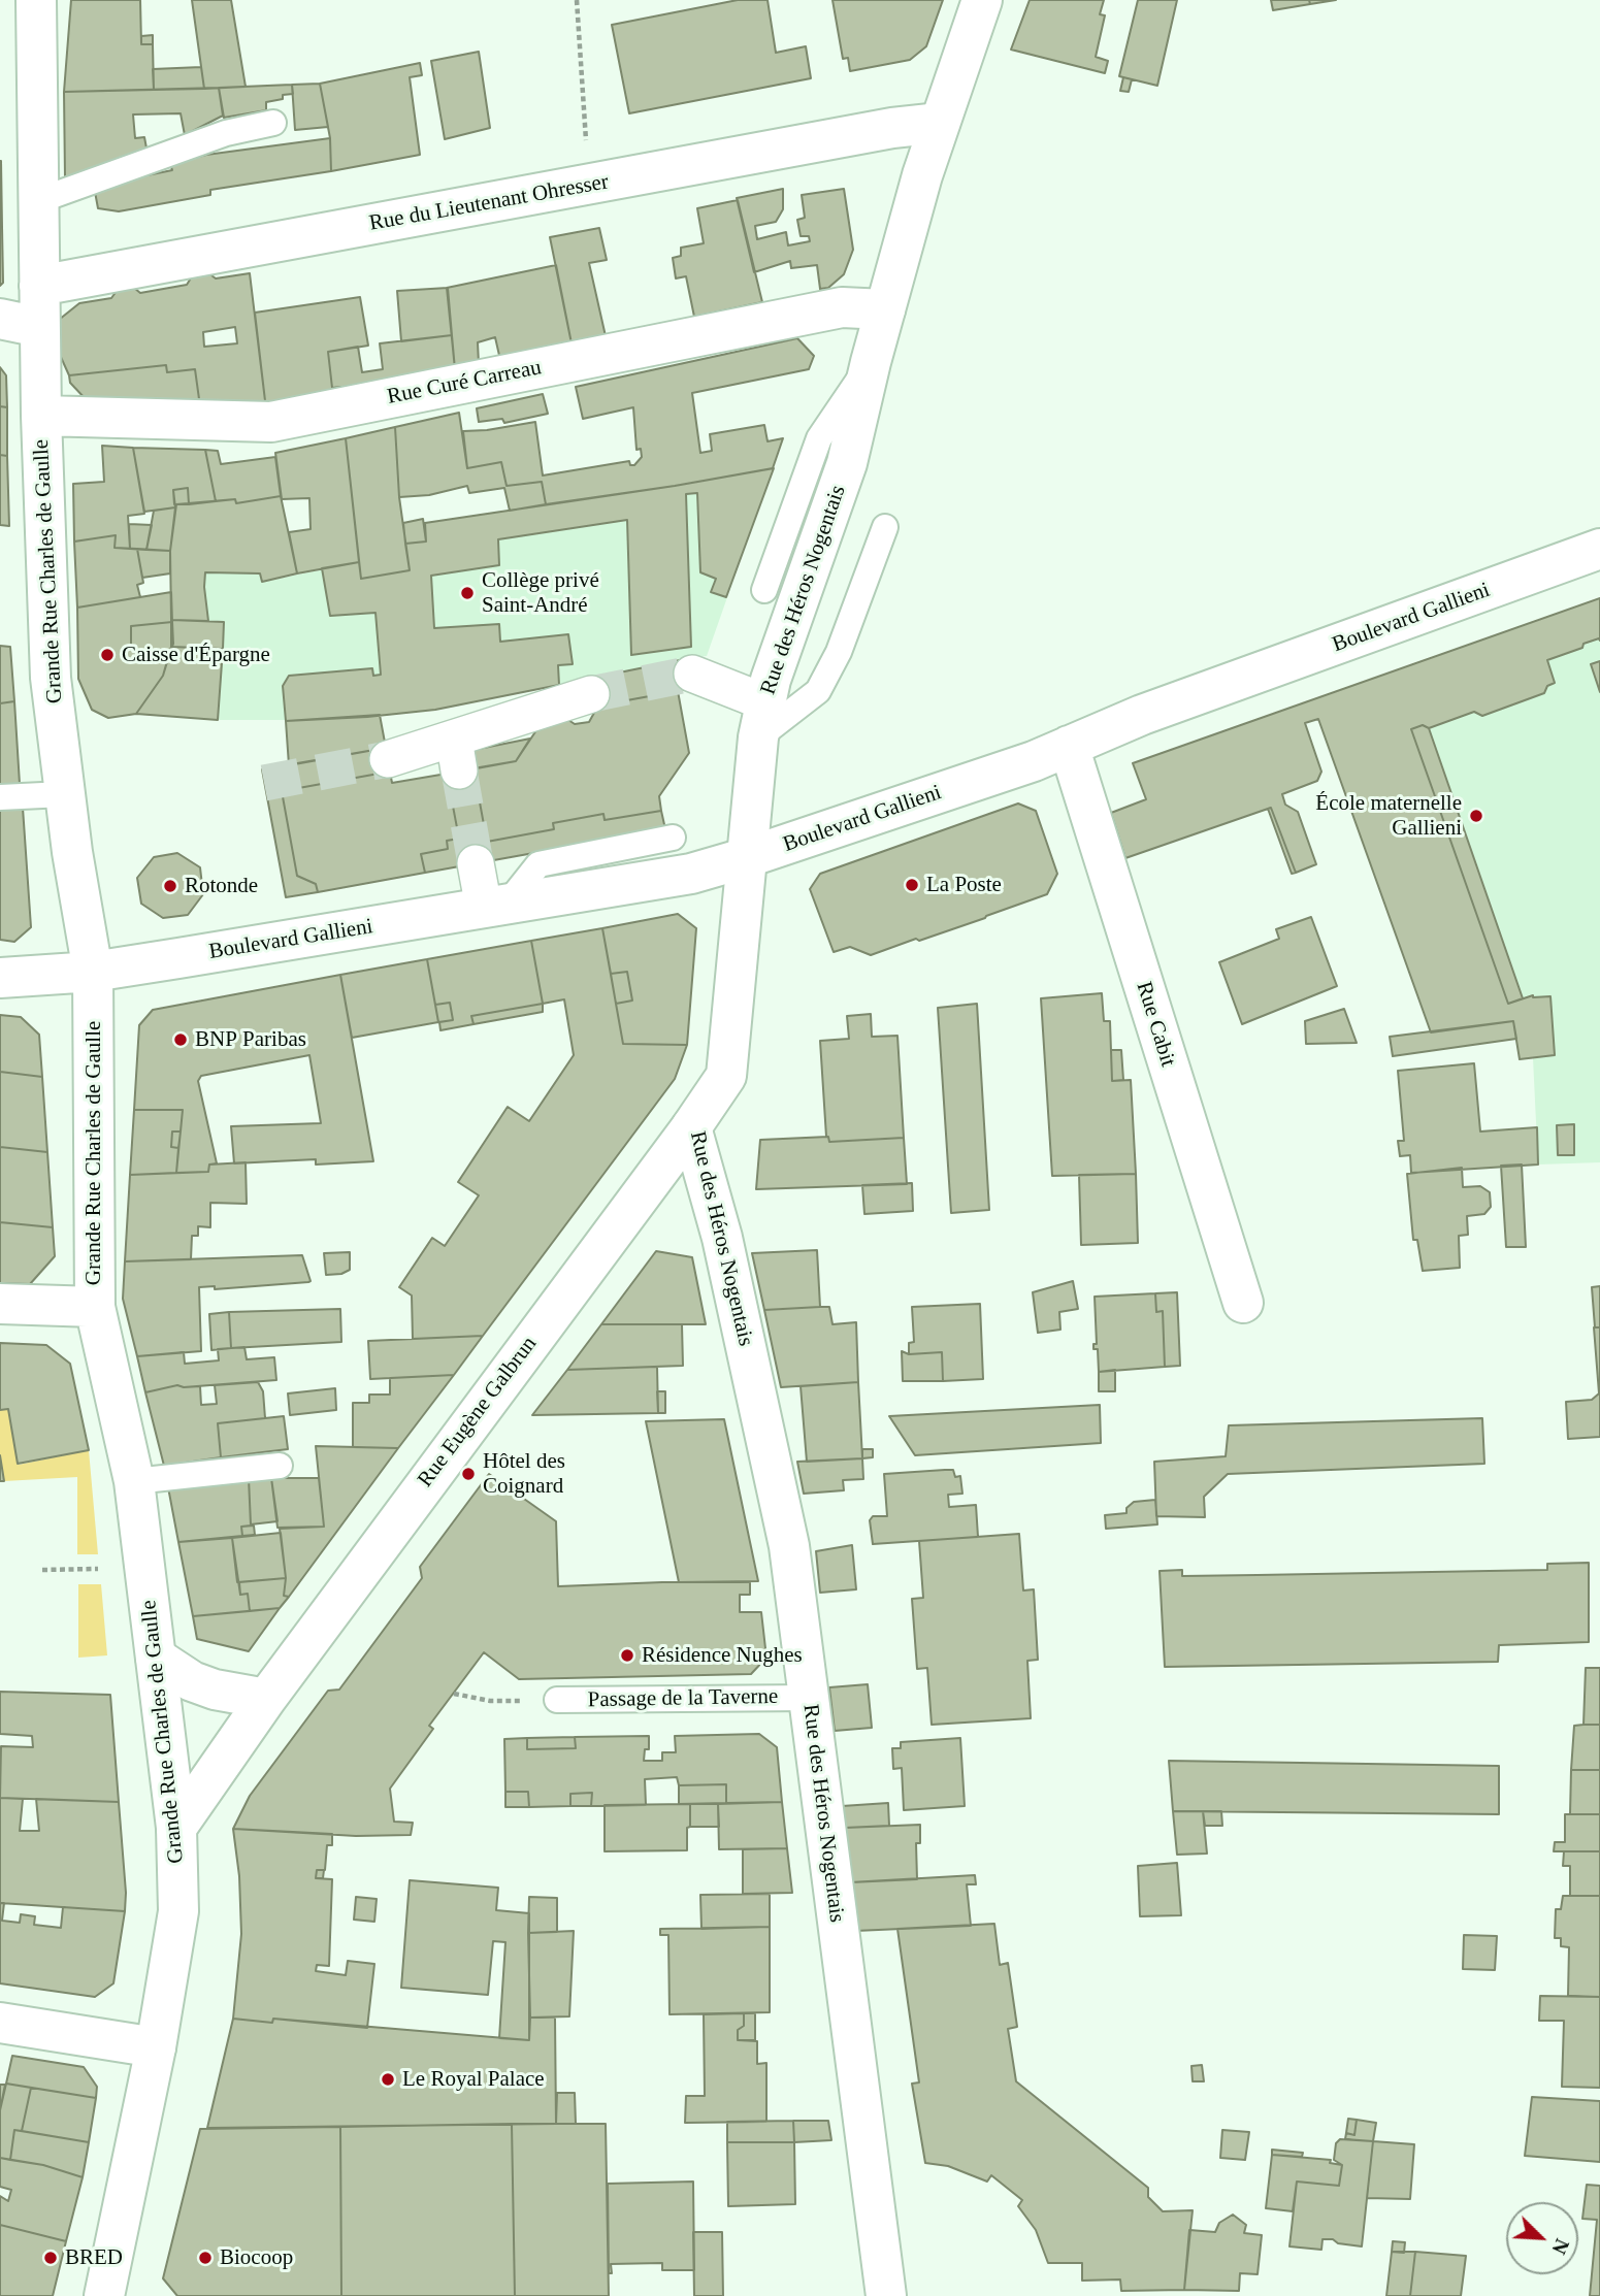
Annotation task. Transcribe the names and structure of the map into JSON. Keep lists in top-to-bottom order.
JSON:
{
  "streets": {
    "street": [
      "Rue du Lieutenant Ohresser",
      "Rue Curé Carreau",
      "Grande Rue Charles de Gaulle",
      "Rue des Héros Nogentais",
      "Boulevard Gallieni",
      "Rue Cabit",
      "Rue Eugène Galbrun"
    ],
    "lane": ["Passage de la Taverne"]
  },
  "crossings": [
    ["Rue du Lieutenant Ohresser", "Grande Rue Charles de Gaulle"],
    ["Rue du Lieutenant Ohresser", "Rue des Héros Nogentais"],
    ["Rue Curé Carreau", "Grande Rue Charles de Gaulle"],
    ["Rue Curé Carreau", "Rue des Héros Nogentais"],
    ["Grande Rue Charles de Gaulle", "Boulevard Gallieni"],
    ["Grande Rue Charles de Gaulle", "Rue Eugène Galbrun"],
    ["Rue des Héros Nogentais", "Boulevard Gallieni"],
    ["Rue des Héros Nogentais", "Rue Eugène Galbrun"],
    ["Rue des Héros Nogentais", "Passage de la Taverne"],
    ["Boulevard Gallieni", "Rue Cabit"]
  ],
  "places": [
    "Collège privé Saint-André",
    "Caisse d'Épargne",
    "École maternelle Gallieni",
    "La Poste",
    "Rotonde",
    "BNP Paribas",
    "Hôtel des Coignard",
    "Résidence Nughes",
    "Le Royal Palace",
    "BRED",
    "Biocoop"
  ],
  "north": "bottom right"
}
